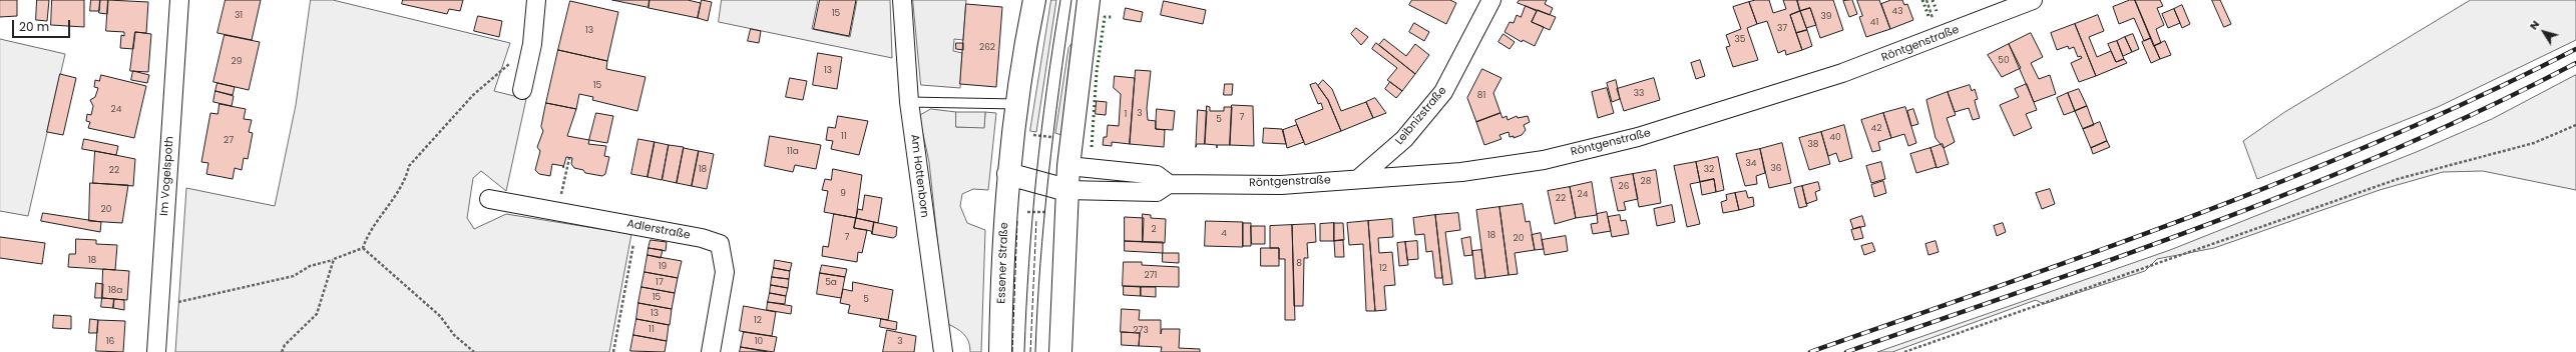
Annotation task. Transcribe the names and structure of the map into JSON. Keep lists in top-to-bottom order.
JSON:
{
  "streets": {
    "main road": ["Essener Straße"],
    "street": [
      "Röntgenstraße",
      "Leibnizstraße",
      "Im Vogelspoth",
      "Am Hottenborn",
      "Adlerstraße"
    ]
  },
  "crossings": [
    ["Röntgenstraße", "Leibnizstraße"]
  ],
  "house_numbers": [
    "43",
    "15",
    "31",
    "39",
    "41",
    "37",
    "13",
    "35",
    "262",
    "50",
    "29",
    "13",
    "15",
    "33",
    "81",
    "24",
    "3",
    "1",
    "7",
    "5",
    "42",
    "11",
    "40",
    "27",
    "38",
    "11a",
    "34",
    "36",
    "18",
    "32",
    "22",
    "28",
    "26",
    "9",
    "24",
    "22",
    "20",
    "2",
    "4",
    "18",
    "7",
    "20",
    "18",
    "8",
    "19",
    "12",
    "271",
    "17",
    "5a",
    "18a",
    "15",
    "5",
    "13",
    "12",
    "11",
    "273",
    "16",
    "10",
    "3"
  ],
  "scale_bar": "20 m",
  "north": "top left"
}
